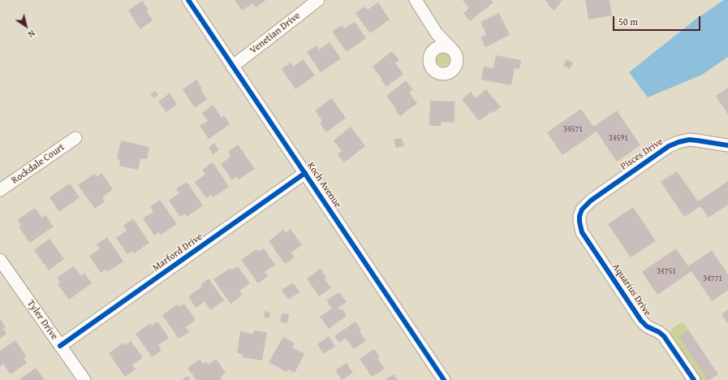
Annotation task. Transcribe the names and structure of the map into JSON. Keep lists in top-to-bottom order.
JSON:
{
  "streets": {
    "street": [
      "Venetian Drive",
      "Pisces Drive",
      "Rockdale Court",
      "Koch Avenue",
      "Marford Drive",
      "Aquarius Drive",
      "Tyler Drive"
    ]
  },
  "crossings": [
    ["Venetian Drive", "Koch Avenue"],
    ["Pisces Drive", "Aquarius Drive"],
    ["Koch Avenue", "Marford Drive"],
    ["Marford Drive", "Tyler Drive"]
  ],
  "house_numbers": [
    "34571",
    "34591",
    "34751",
    "34771"
  ],
  "scale_bar": "50 m",
  "north": "bottom right"
}
